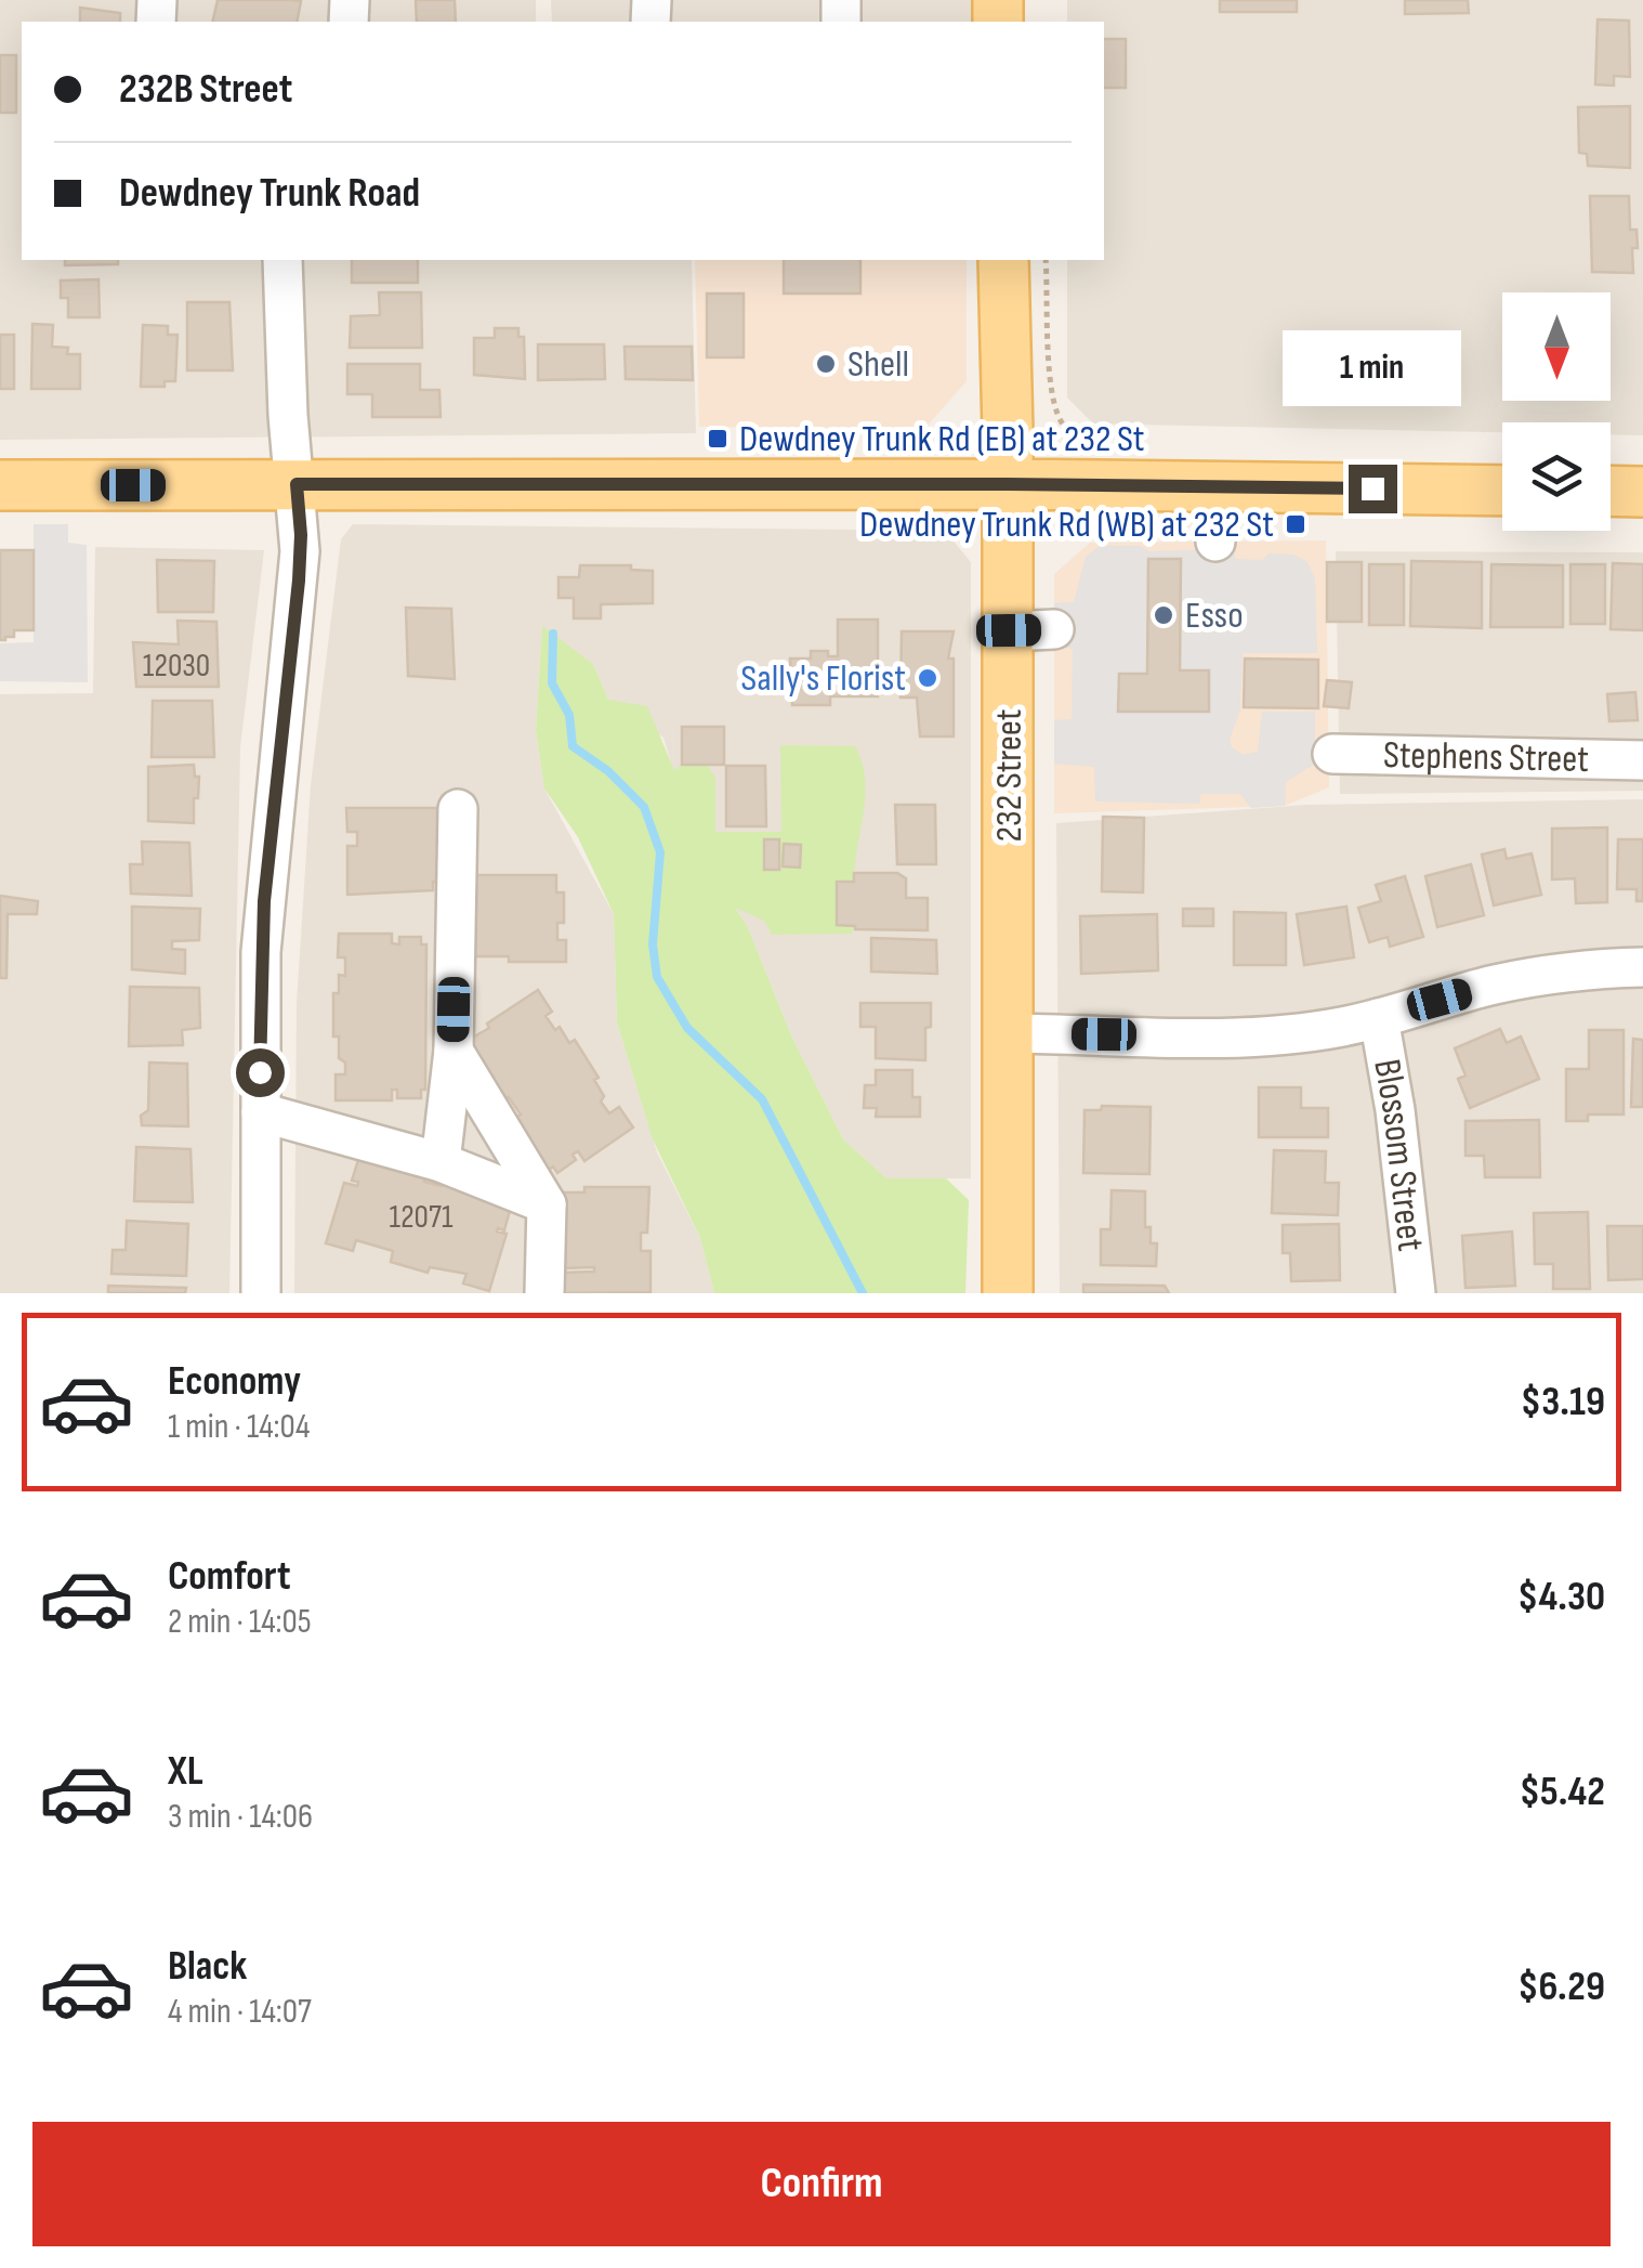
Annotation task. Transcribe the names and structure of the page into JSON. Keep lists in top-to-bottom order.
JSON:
{
  "streets": {
    "main road": ["232 Street"],
    "street": ["Stephens Street", "Blossom Street"]
  },
  "places": {
    "other": ["Shell", "Esso", "Sally's Florist"],
    "transit": ["Dewdney Trunk Rd (EB) at 232 St", "Dewdney Trunk Rd (WB) at 232 St"]
  },
  "house_numbers": ["12030", "12071"],
  "north": "bottom",
  "page": {
    "banner": ["232B Street", "Dewdney Trunk Road"],
    "bubble": "1 min",
    "list": [
      {
        "name": "Economy",
        "note": "1 min · 14:04",
        "value": "$3.19"
      },
      {
        "name": "Comfort",
        "note": "2 min · 14:05",
        "value": "$4.30"
      },
      {
        "name": "XL",
        "note": "3 min · 14:06",
        "value": "$5.42"
      },
      {
        "name": "Black",
        "note": "4 min · 14:07",
        "value": "$6.29"
      }
    ],
    "buttons": "Confirm"
  }
}
